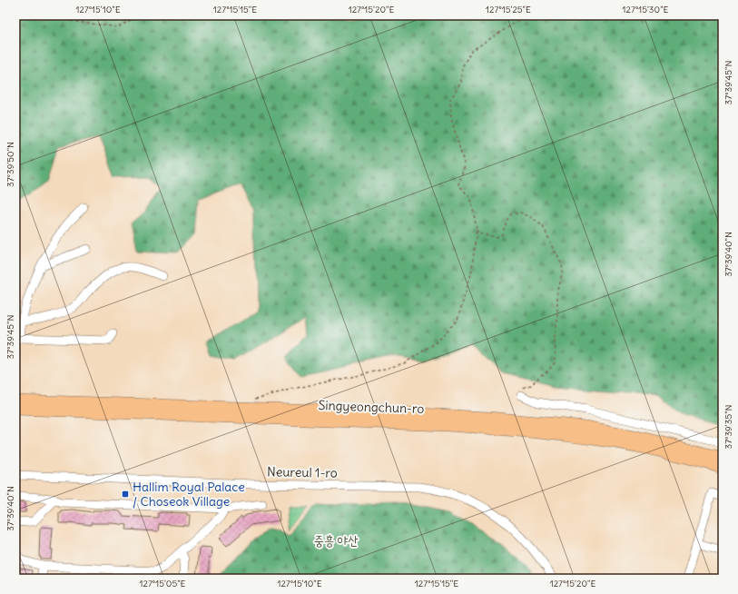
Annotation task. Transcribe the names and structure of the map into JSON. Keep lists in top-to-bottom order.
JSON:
{
  "streets": {
    "highway": ["Singyeongchun-ro"],
    "street": ["Neureul 1-ro"]
  },
  "parks": ["중흥 야산"],
  "places": {
    "transit": ["Hallim Royal Palace / Choseok Village"]
  },
  "coordinates": [
    "127°15'10\"E",
    "127°15'15\"E",
    "127°15'20\"E",
    "127°15'25\"E",
    "127°15'30\"E",
    "37°39'45\"N",
    "37°39'50\"N",
    "37°39'40\"N",
    "37°39'35\"N",
    "127°15'05\"E"
  ]
}
